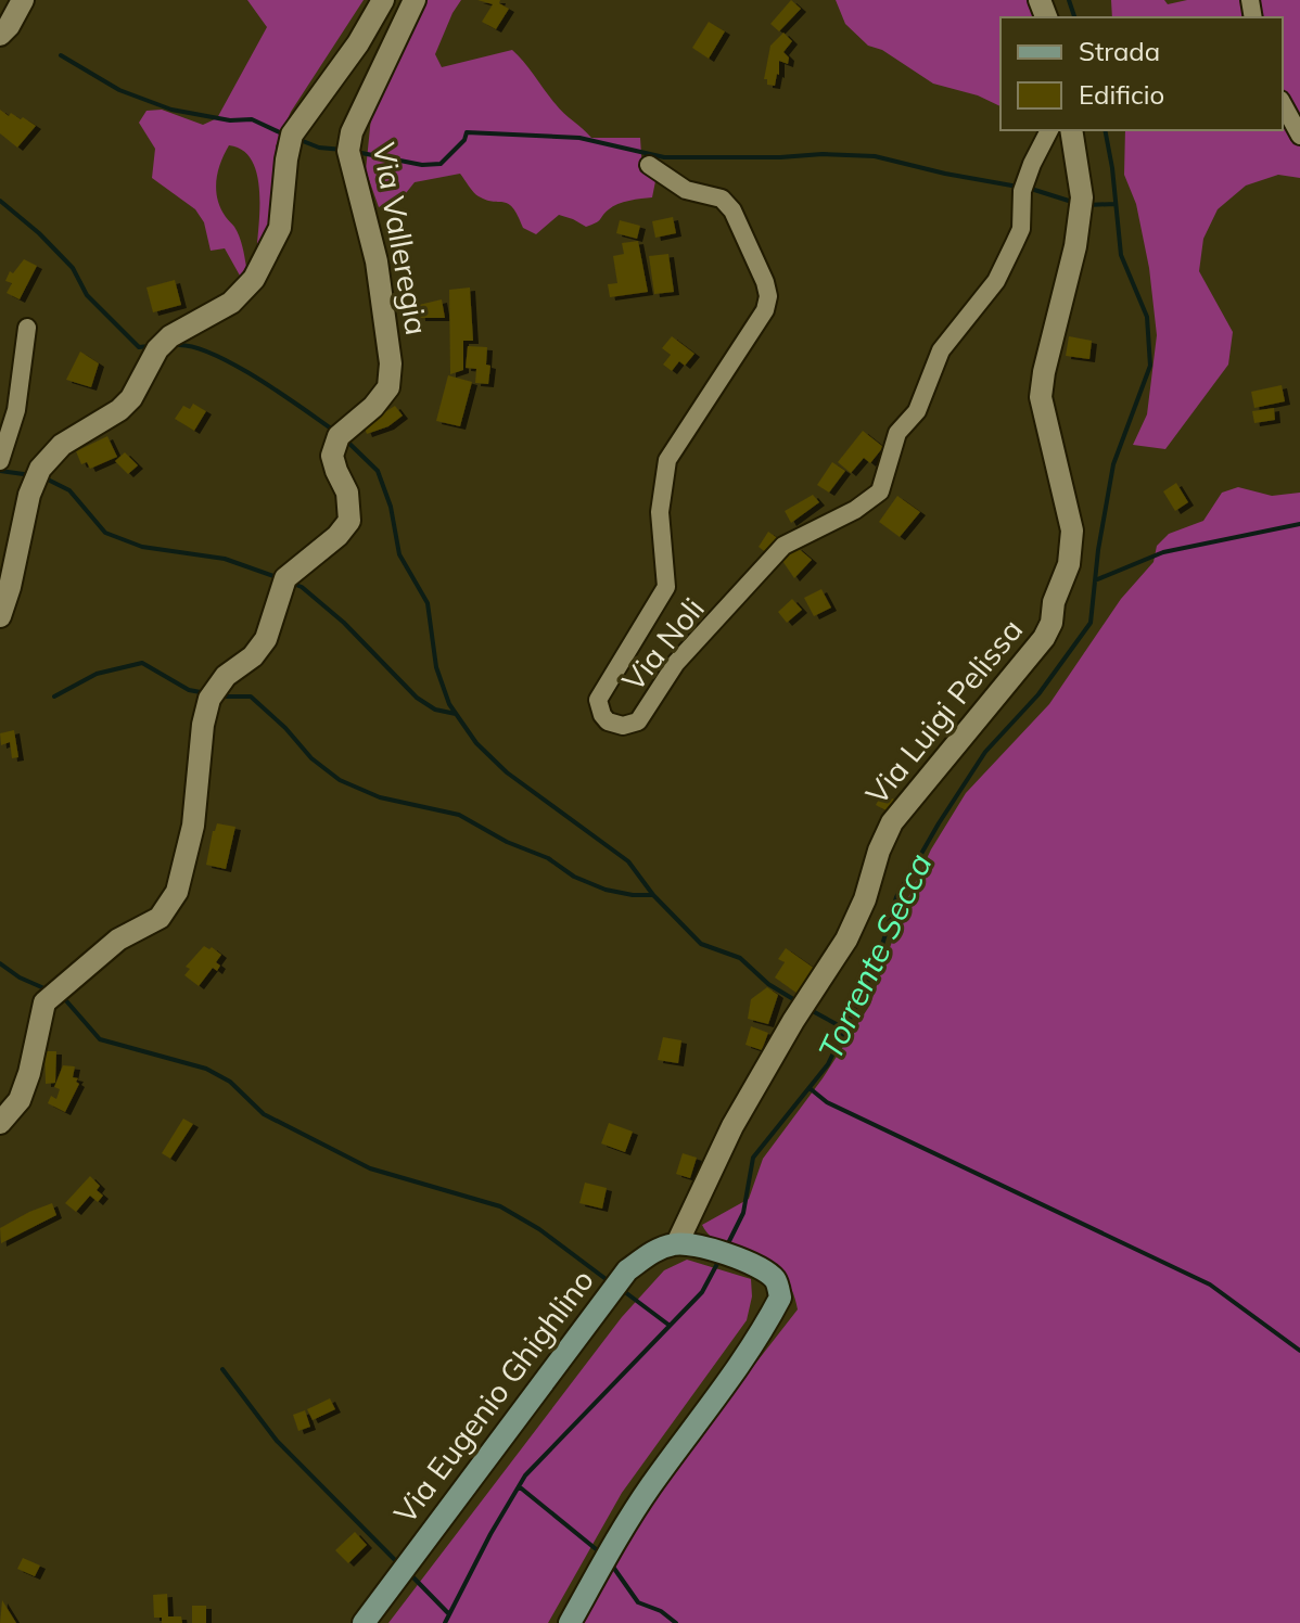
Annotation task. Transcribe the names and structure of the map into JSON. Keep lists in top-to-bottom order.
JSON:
{
  "streets": {
    "main road": ["Via Eugenio Ghighlino"],
    "street": ["Via Valleregia", "Via Noli", "Via Luigi Pelissa"]
  },
  "crossings": [
    ["Via Luigi Pelissa", "Via Eugenio Ghighlino"]
  ],
  "water": ["Torrente Secca"],
  "legend": ["Strada", "Edificio"]
}
